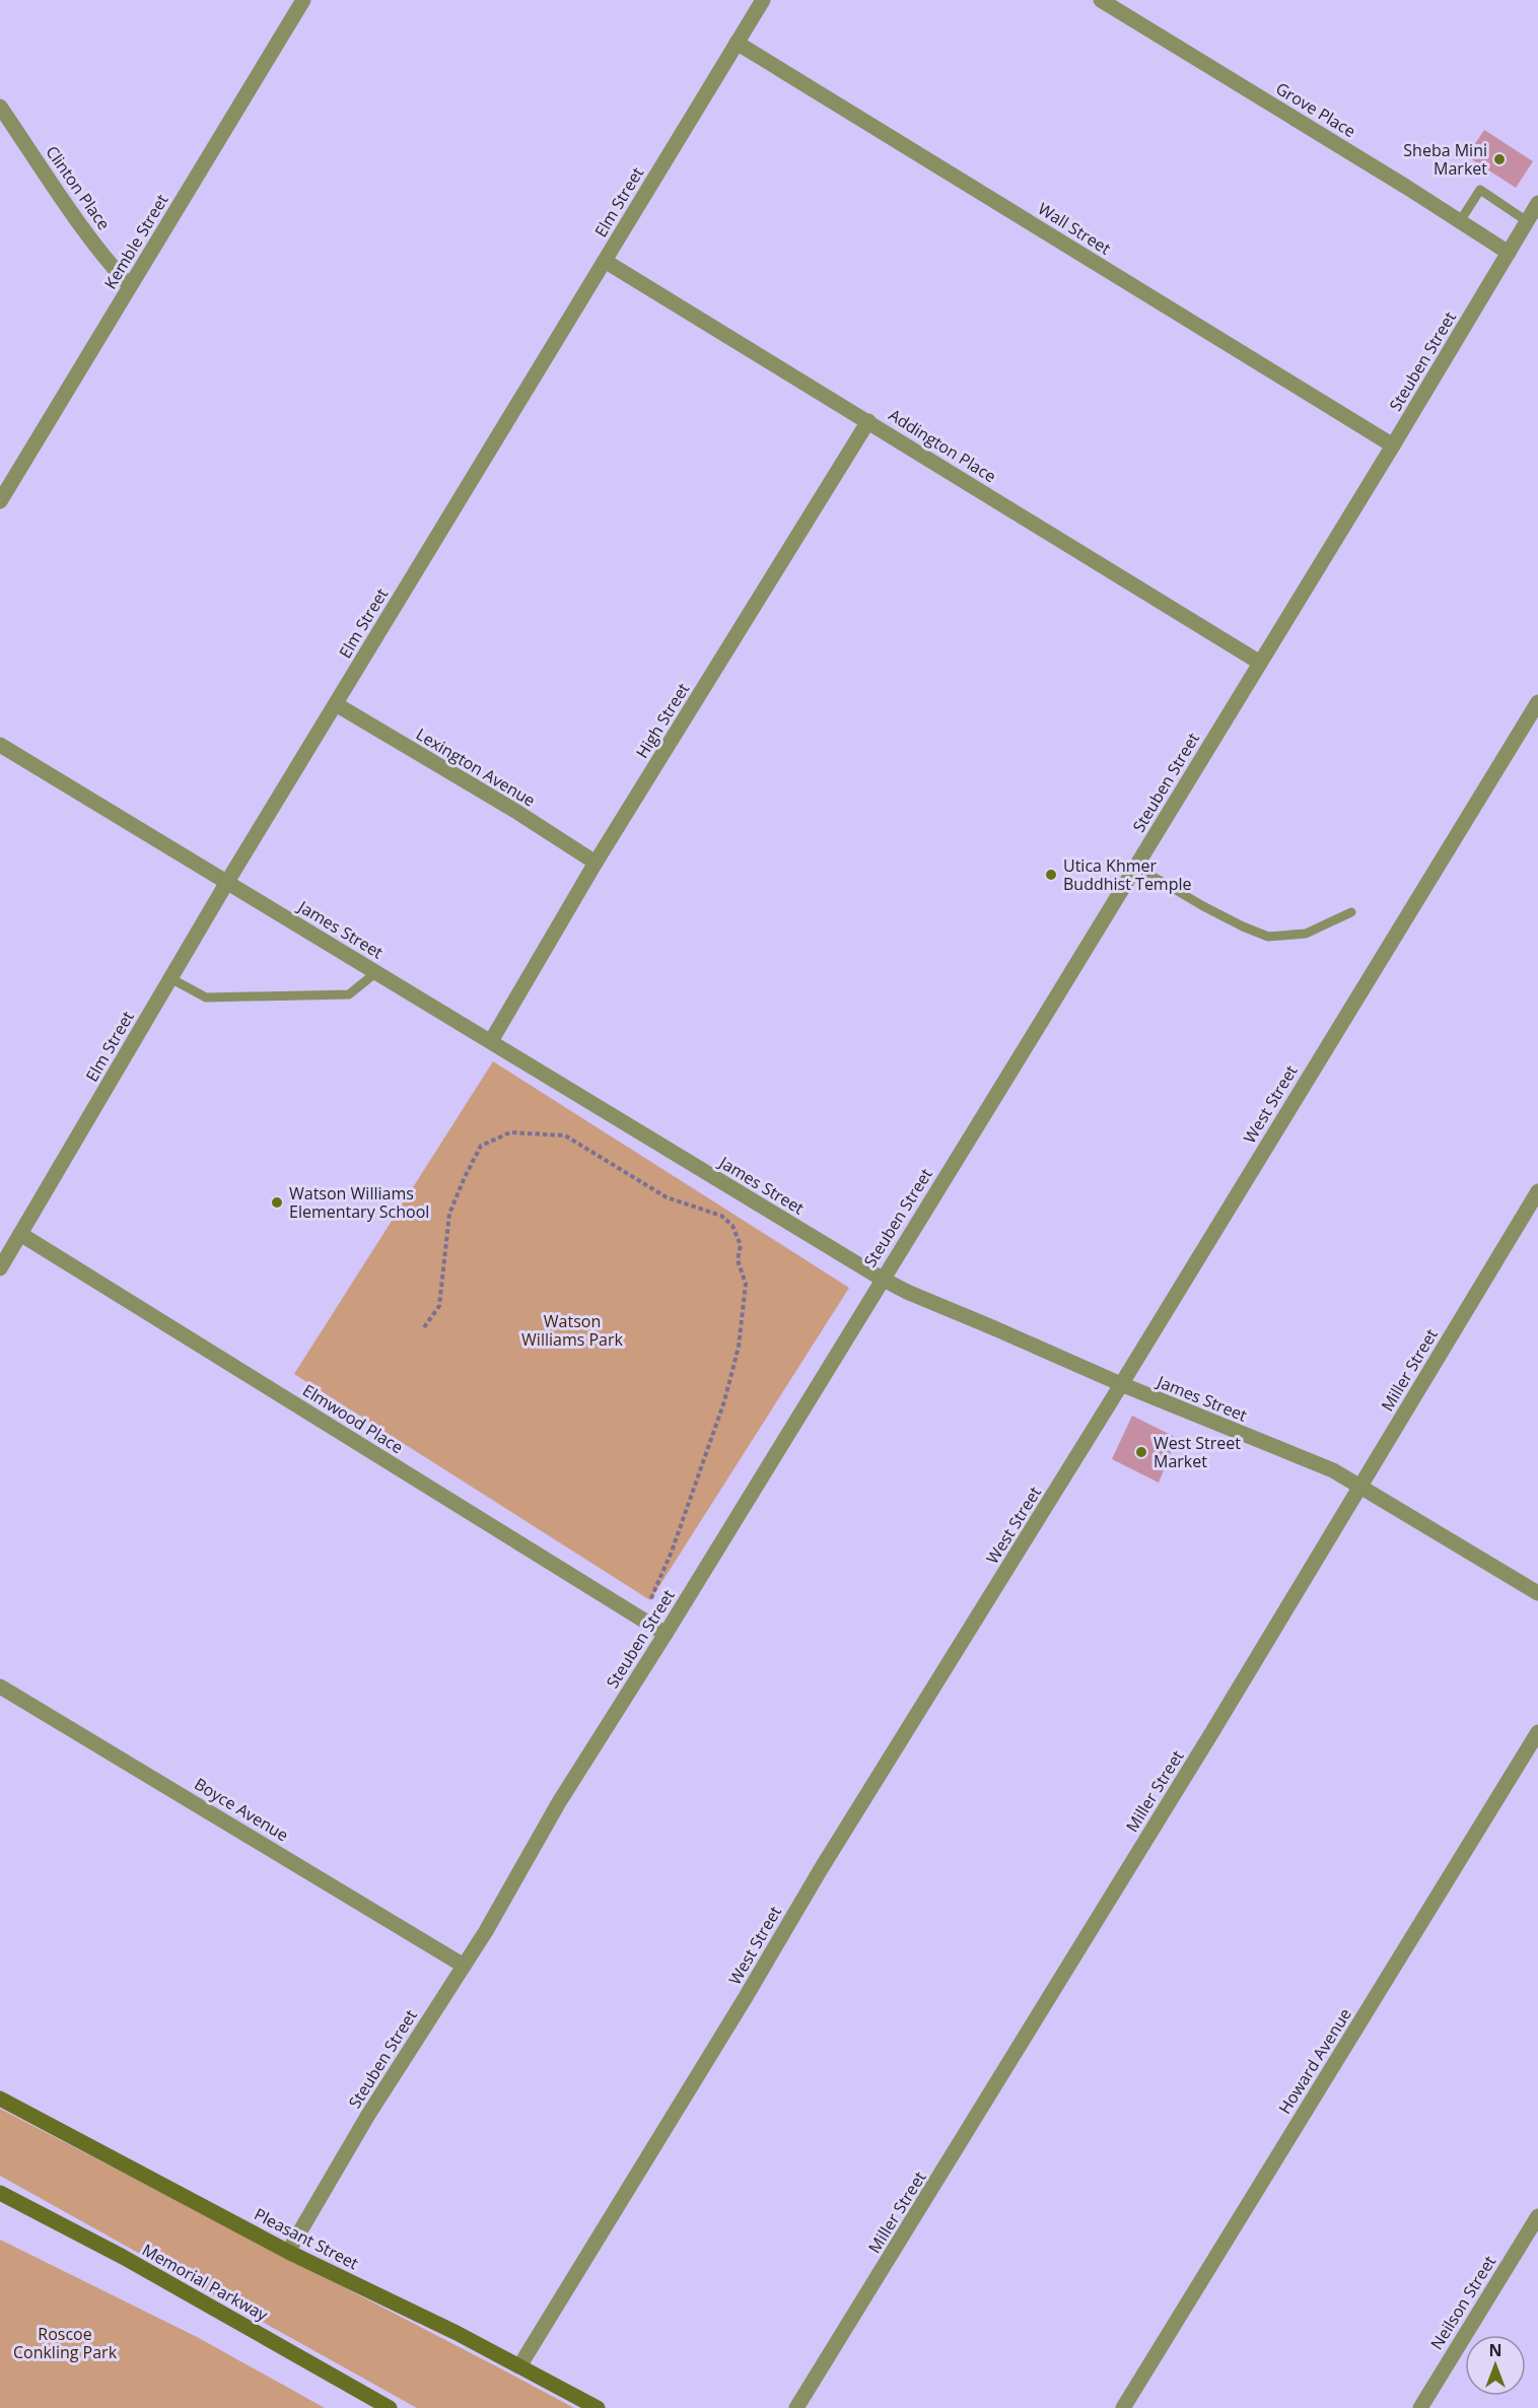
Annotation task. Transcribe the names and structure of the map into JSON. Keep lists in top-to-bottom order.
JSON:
{
  "streets": {
    "street": [
      "Grove Place",
      "Clinton Place",
      "Elm Street",
      "Wall Street",
      "Kemble Street",
      "Steuben Street",
      "Addington Place",
      "High Street",
      "Lexington Avenue",
      "James Street",
      "West Street",
      "Miller Street",
      "Elmwood Place",
      "Boyce Avenue",
      "Howard Avenue",
      "Pleasant Street",
      "Memorial Parkway",
      "Neilson Street"
    ]
  },
  "crossings": [
    ["Grove Place", "Steuben Street"],
    ["Clinton Place", "Kemble Street"],
    ["Elm Street", "Wall Street"],
    ["Elm Street", "Addington Place"],
    ["Elm Street", "Lexington Avenue"],
    ["Elm Street", "James Street"],
    ["Elm Street", "Elmwood Place"],
    ["Wall Street", "Steuben Street"],
    ["Steuben Street", "Addington Place"],
    ["Steuben Street", "James Street"],
    ["Steuben Street", "Elmwood Place"],
    ["Steuben Street", "Boyce Avenue"],
    ["Steuben Street", "Pleasant Street"],
    ["Addington Place", "High Street"],
    ["High Street", "Lexington Avenue"],
    ["High Street", "James Street"],
    ["James Street", "West Street"],
    ["James Street", "Miller Street"],
    ["West Street", "Pleasant Street"]
  ],
  "parks": ["Watson Williams Park", "Roscoe Conkling Park"],
  "places": [
    "Sheba Mini Market",
    "Utica Khmer Buddhist Temple",
    "Watson Williams Elementary School",
    "West Street Market"
  ],
  "north": "top"
}
